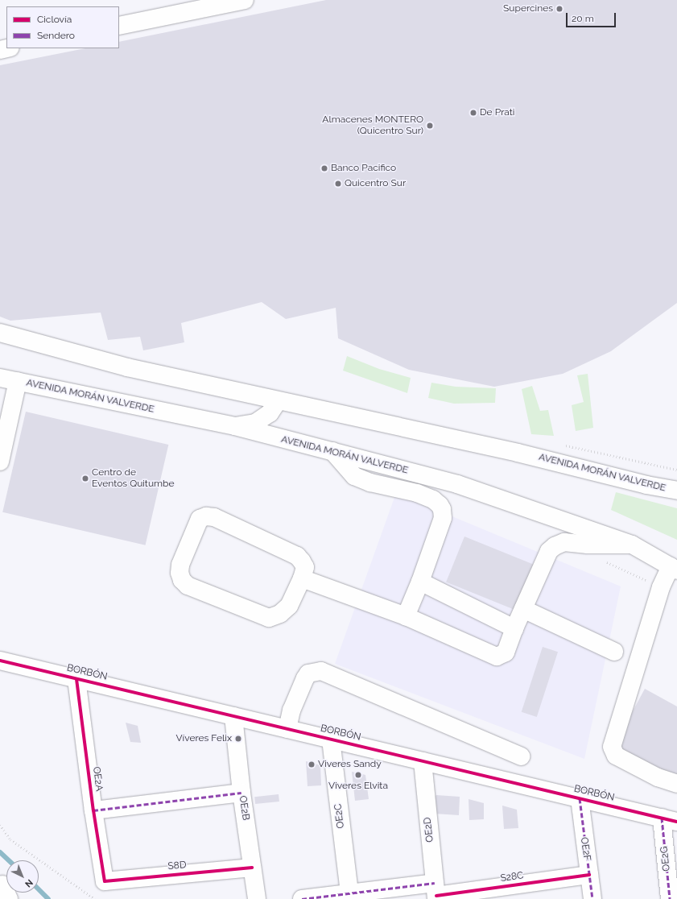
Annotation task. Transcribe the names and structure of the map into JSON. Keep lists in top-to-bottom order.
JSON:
{
  "streets": {
    "street": [
      "AVENIDA MORÁN VALVERDE",
      "BORBÓN",
      "OE2A",
      "OE2B",
      "OE2C",
      "OE2D",
      "OE2F",
      "OE2G",
      "S8D",
      "S28C"
    ]
  },
  "crossings": [
    ["BORBÓN", "OE2A"],
    ["BORBÓN", "OE2B"],
    ["BORBÓN", "OE2C"],
    ["BORBÓN", "OE2D"],
    ["BORBÓN", "OE2F"],
    ["BORBÓN", "OE2G"],
    ["OE2A", "S8D"],
    ["OE2B", "S8D"],
    ["OE2C", "S28C"],
    ["OE2D", "S28C"],
    ["OE2F", "S28C"]
  ],
  "places": [
    "Supercines",
    "De Prati",
    "Almacenes MONTERO (Quicentro Sur)",
    "Banco Pacifico",
    "Quicentro Sur",
    "Centro de Eventos Quitumbe",
    "Víveres Felix",
    "Viveres Sandy",
    "Viveres Elvita"
  ],
  "legend": ["Ciclovía", "Sendero"],
  "scale_bar": "20 m",
  "north": "bottom right"
}
